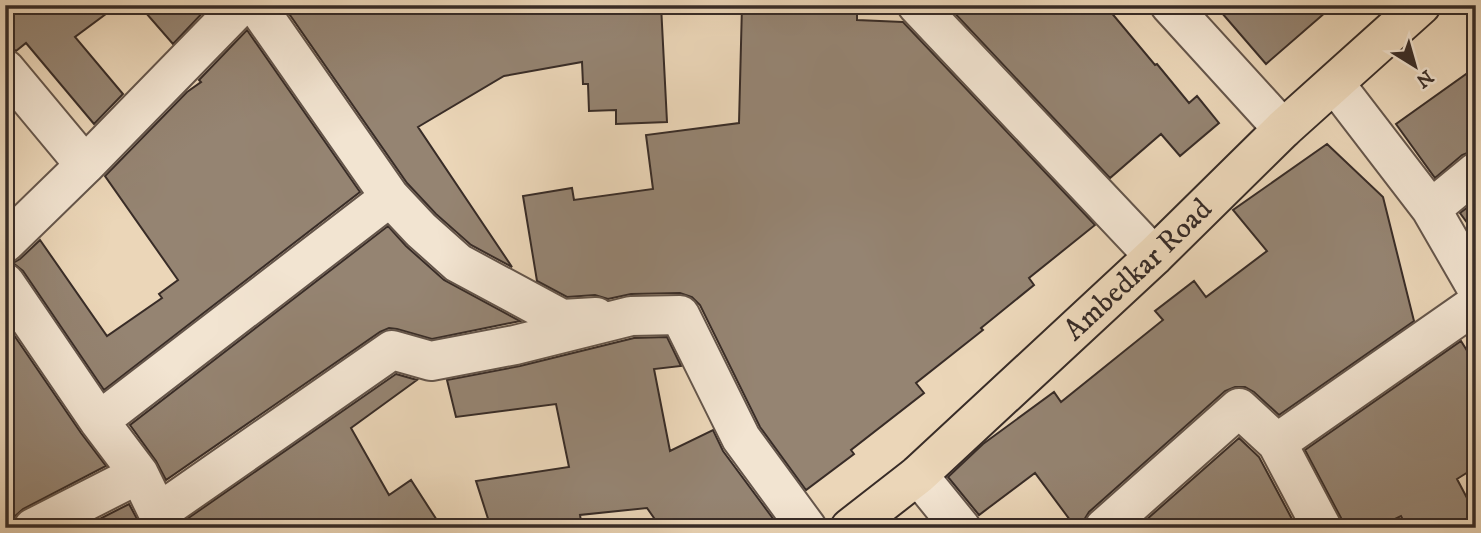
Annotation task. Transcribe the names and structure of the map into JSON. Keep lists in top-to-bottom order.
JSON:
{
  "streets": {
    "main road": ["Ambedkar Road"]
  },
  "north": "bottom right"
}
